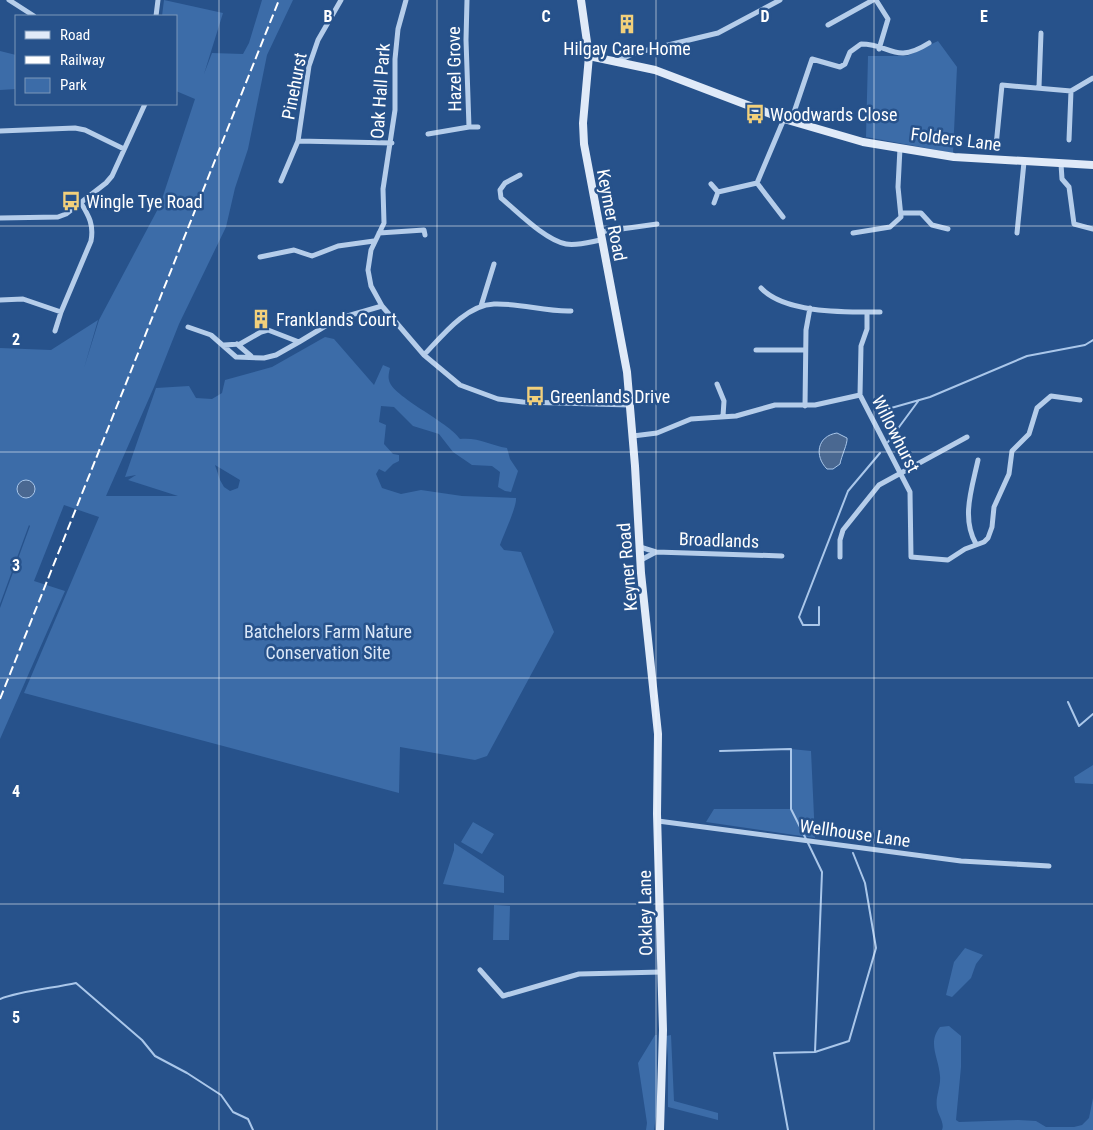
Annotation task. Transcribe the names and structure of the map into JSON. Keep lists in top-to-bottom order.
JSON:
{
  "streets": {
    "street": [
      "Hazel Grove",
      "Pinehurst",
      "Oak Hall Park",
      "Folders Lane",
      "Keymer Road",
      "Willowhurst",
      "Broadlands",
      "Keyner Road",
      "Wellhouse Lane",
      "Ockley Lane"
    ]
  },
  "crossings": [
    ["Folders Lane", "Keymer Road"],
    ["Keymer Road", "Willowhurst"],
    ["Keymer Road", "Keyner Road"],
    ["Willowhurst", "Keyner Road"],
    ["Broadlands", "Keyner Road"],
    ["Keyner Road", "Ockley Lane"],
    ["Wellhouse Lane", "Ockley Lane"]
  ],
  "parks": ["Batchelors Farm Nature Conservation Site"],
  "places": {
    "building": ["Hilgay Care Home", "Franklands Court"],
    "bus stop": ["Woodwards Close", "Wingle Tye Road", "Greenlands Drive"]
  },
  "legend": ["Road", "Railway", "Park"],
  "grid": {
    "columns": [
      "B",
      "C",
      "D",
      "E"
    ],
    "rows": [
      "2",
      "3",
      "4",
      "5"
    ]
  }
}
